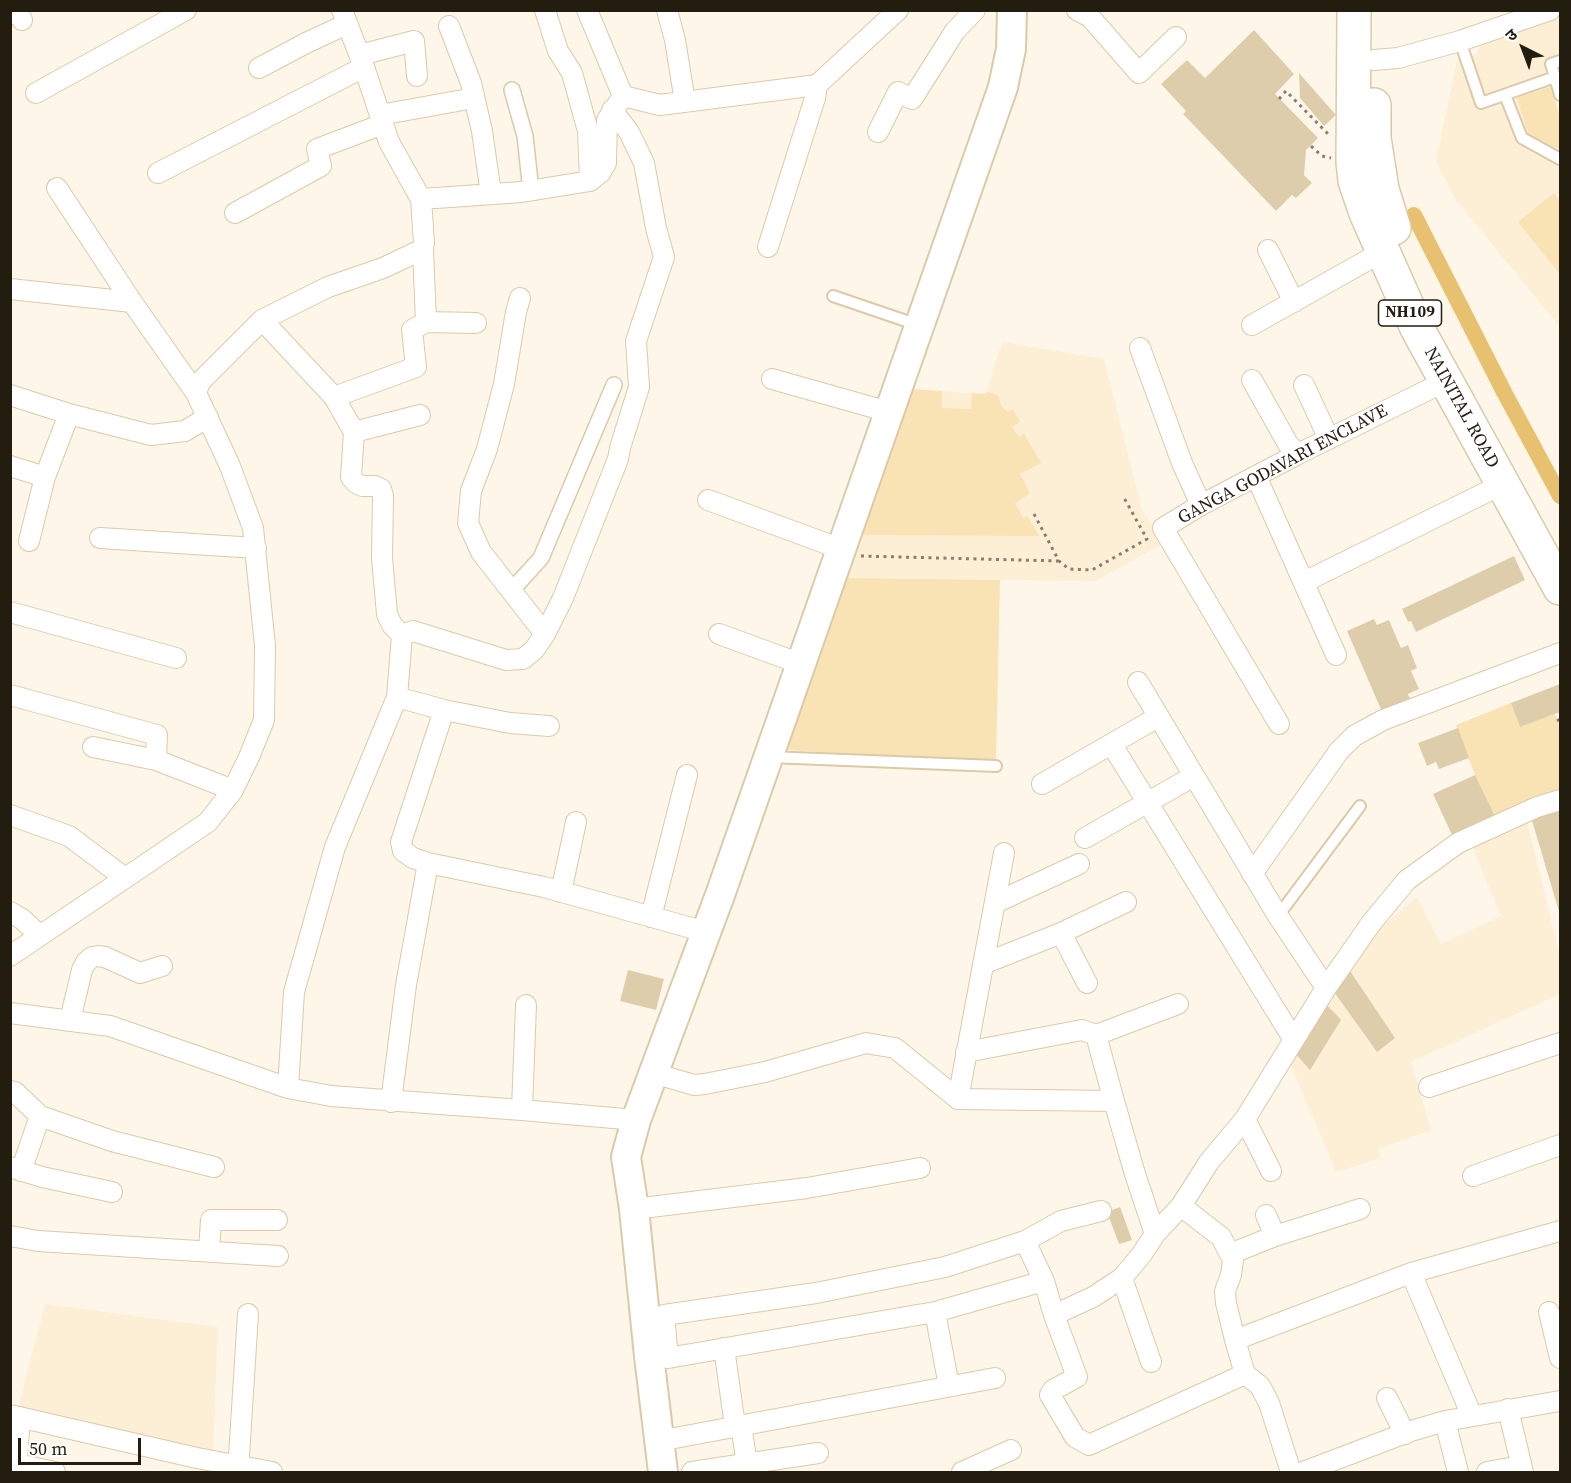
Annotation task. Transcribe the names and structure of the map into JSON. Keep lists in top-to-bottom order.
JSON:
{
  "streets": {
    "highway": ["NH109", "NAINITAL ROAD"],
    "street": ["GANGA GODAVARI ENCLAVE"]
  },
  "crossings": [
    ["NAINITAL ROAD", "GANGA GODAVARI ENCLAVE"]
  ],
  "scale_bar": "50 m",
  "north": "top left"
}
